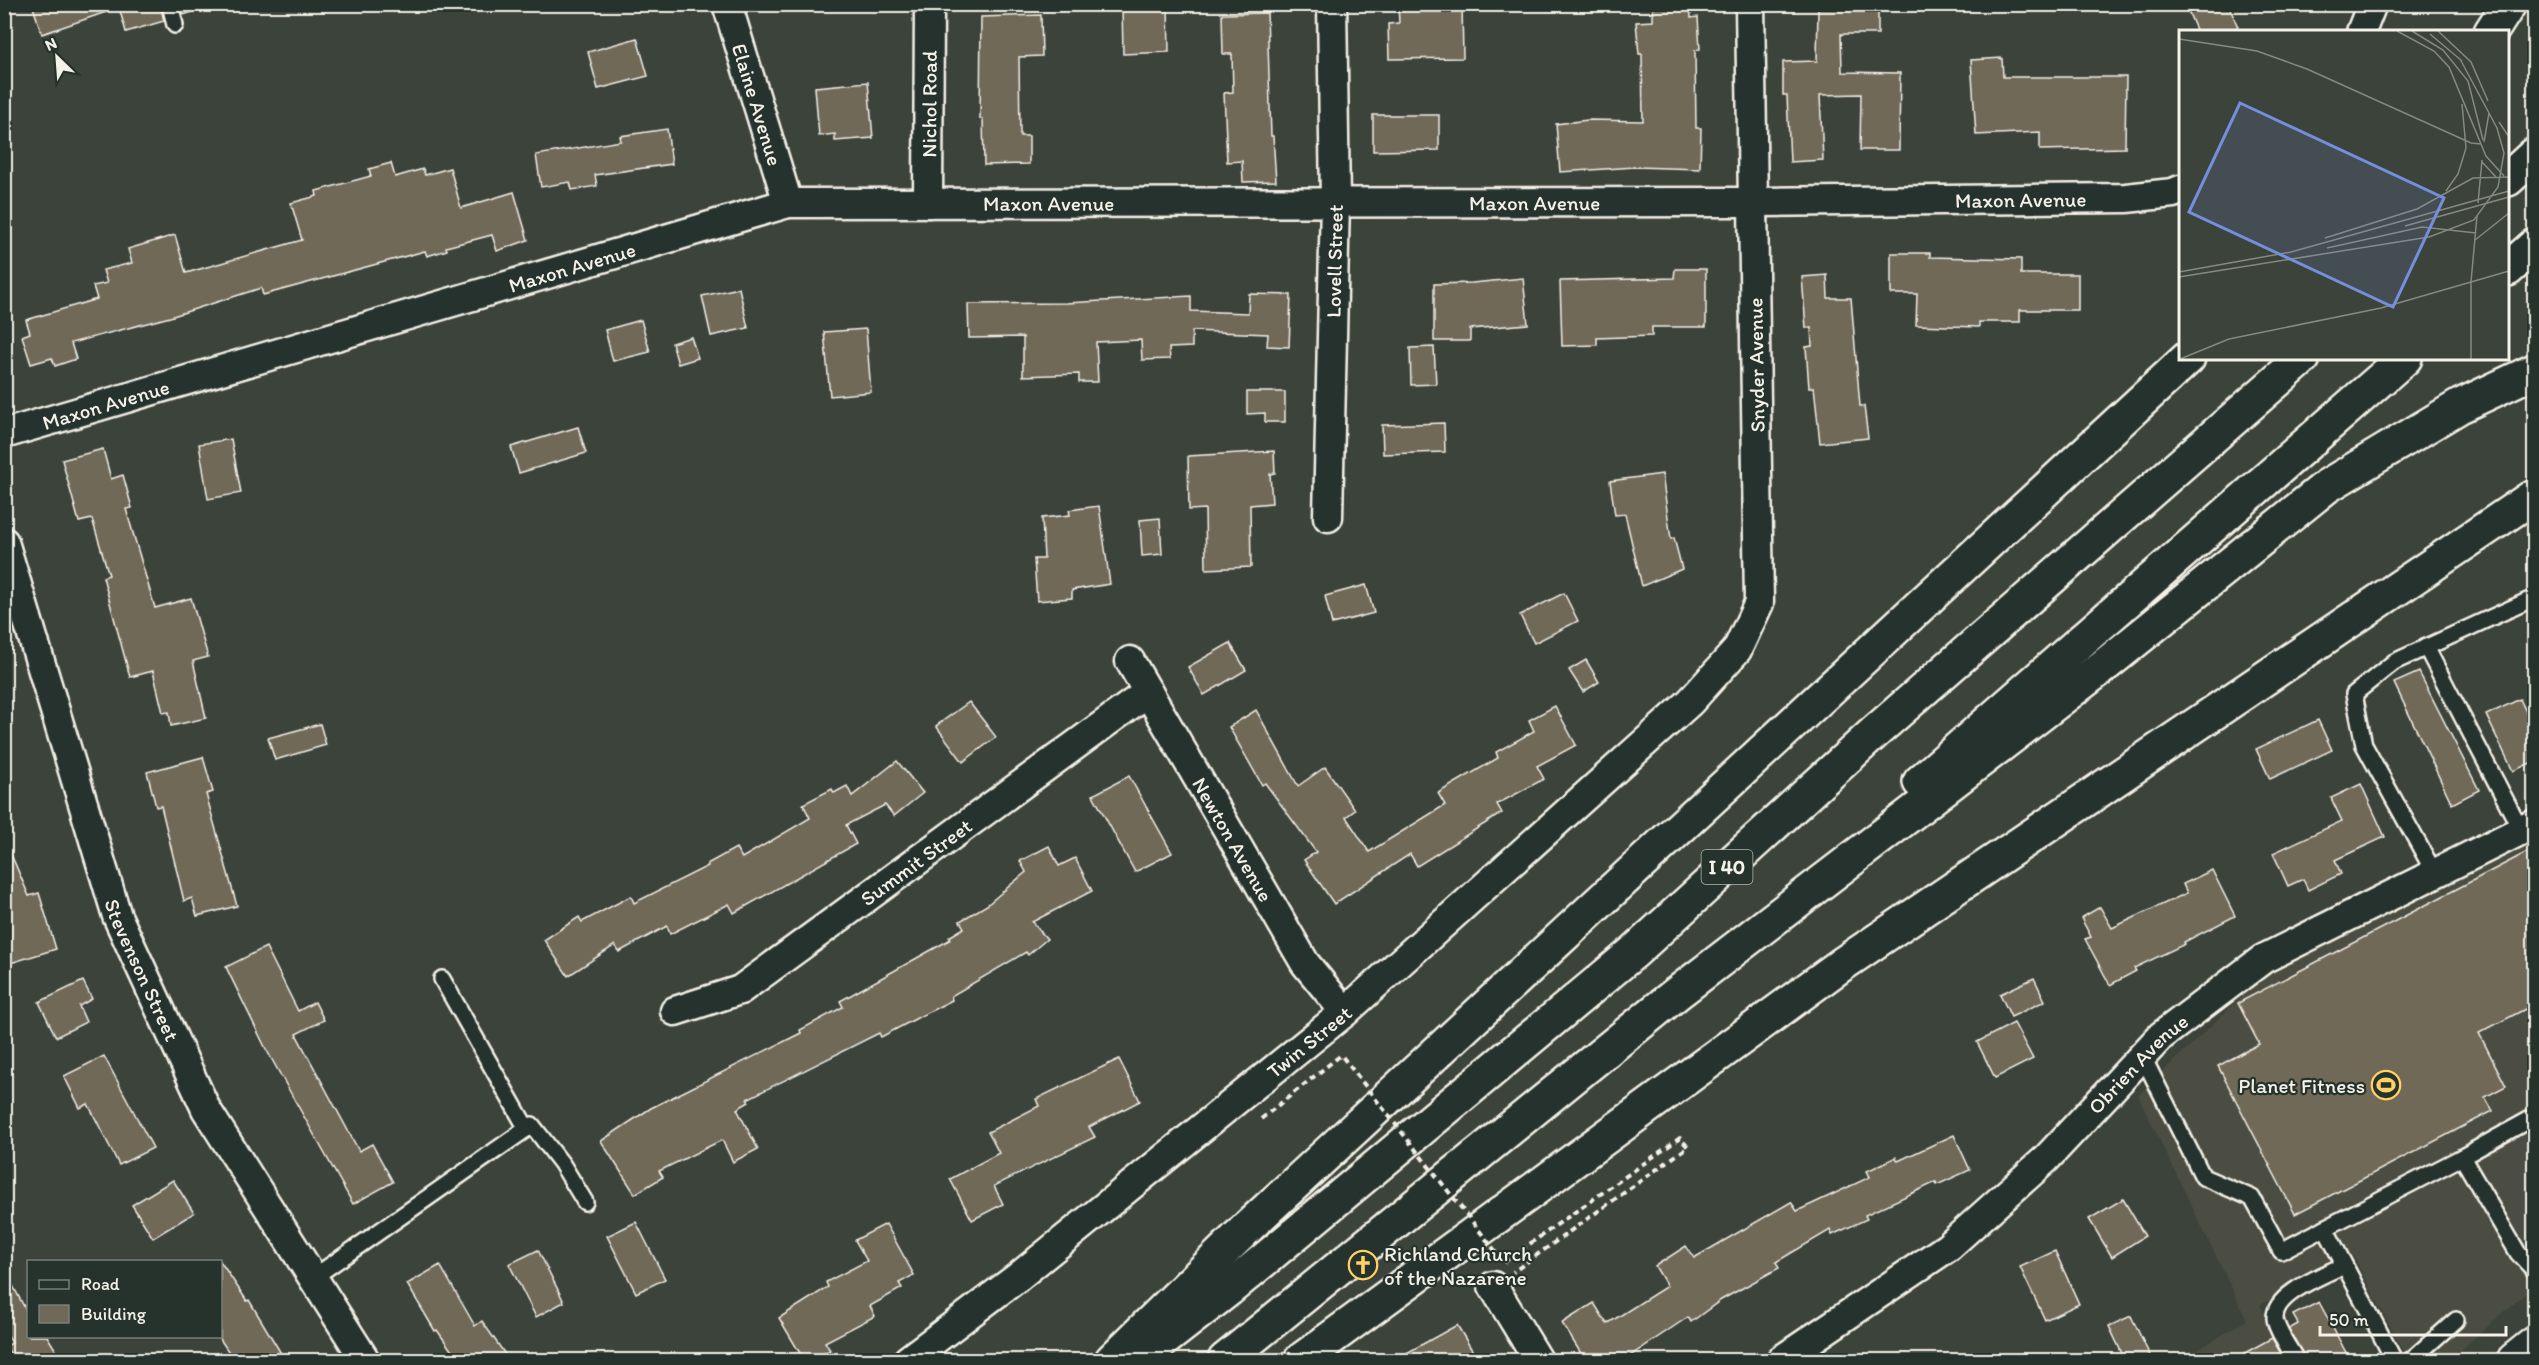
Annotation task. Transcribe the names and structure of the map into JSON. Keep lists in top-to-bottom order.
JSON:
{
  "streets": {
    "main road": ["I 40"],
    "street": [
      "Elaine Avenue",
      "Nichol Road",
      "Maxon Avenue",
      "Lovell Street",
      "Snyder Avenue",
      "Newton Avenue",
      "Summit Street",
      "Stevenson Street",
      "Twin Street",
      "Obrien Avenue"
    ]
  },
  "crossings": [
    ["Elaine Avenue", "Maxon Avenue"],
    ["Nichol Road", "Maxon Avenue"],
    ["Maxon Avenue", "Lovell Street"],
    ["Maxon Avenue", "Snyder Avenue"],
    ["Snyder Avenue", "Twin Street"],
    ["Newton Avenue", "Summit Street"],
    ["Newton Avenue", "Twin Street"]
  ],
  "places": {
    "sports": ["Planet Fitness"],
    "church": ["Richland Church of the Nazarene"]
  },
  "legend": ["Road", "Building"],
  "scale_bar": "50 m",
  "north": "top left"
}
